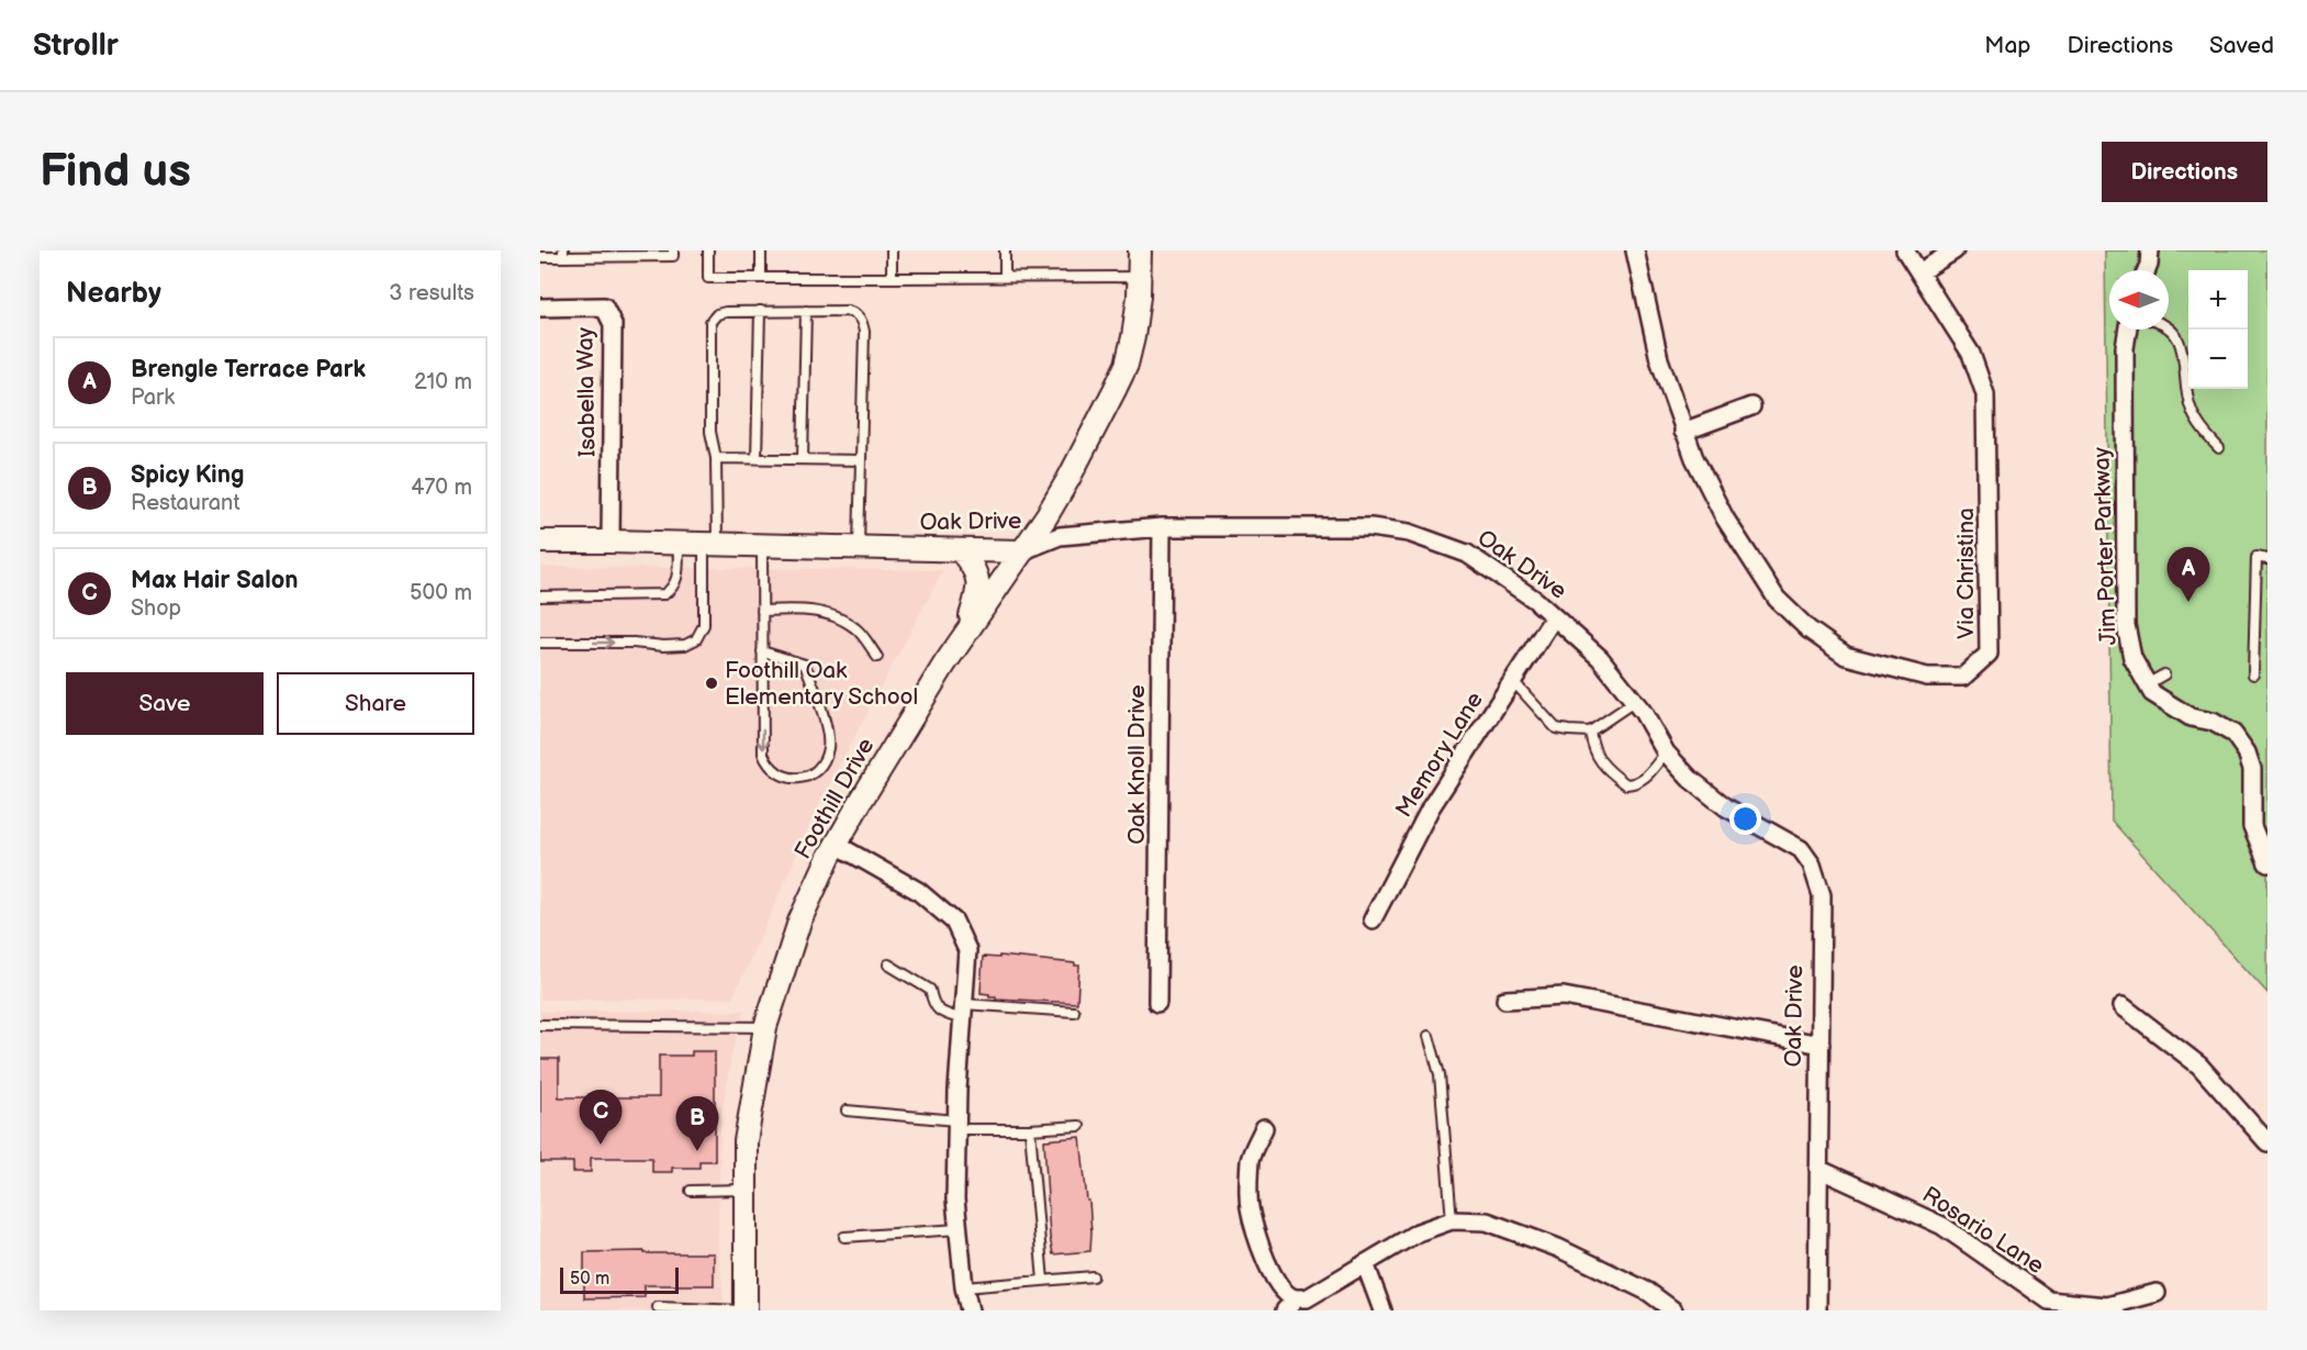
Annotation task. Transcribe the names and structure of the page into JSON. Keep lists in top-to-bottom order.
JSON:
{
  "streets": {
    "street": [
      "Isabella Way",
      "Oak Drive",
      "Jim Porter Parkway",
      "Via Christina",
      "Memory Lane",
      "Oak Knoll Drive",
      "Foothill Drive",
      "Rosario Lane"
    ]
  },
  "crossings": [
    ["Isabella Way", "Oak Drive"],
    ["Oak Drive", "Memory Lane"],
    ["Oak Drive", "Oak Knoll Drive"],
    ["Oak Drive", "Foothill Drive"],
    ["Oak Drive", "Rosario Lane"]
  ],
  "places": ["Foothill Oak Elementary School"],
  "scale_bar": "50 m",
  "north": "left",
  "page": {
    "header": "Strollr",
    "nav": ["Map", "Directions", "Saved"],
    "buttons": [
      "Directions",
      ["Save", "Share"]
    ],
    "title": "Find us",
    "heading": ["Nearby", "3 results"],
    "map_buttons": ["+", "−"],
    "list": [
      {
        "mark": "A",
        "name": "Brengle Terrace Park",
        "note": "Park",
        "value": "210 m"
      },
      {
        "mark": "B",
        "name": "Spicy King",
        "note": "Restaurant",
        "value": "470 m"
      },
      {
        "mark": "C",
        "name": "Max Hair Salon",
        "note": "Shop",
        "value": "500 m"
      }
    ],
    "pins": ["A", "C", "B"],
    "scale": "50 m"
  }
}
